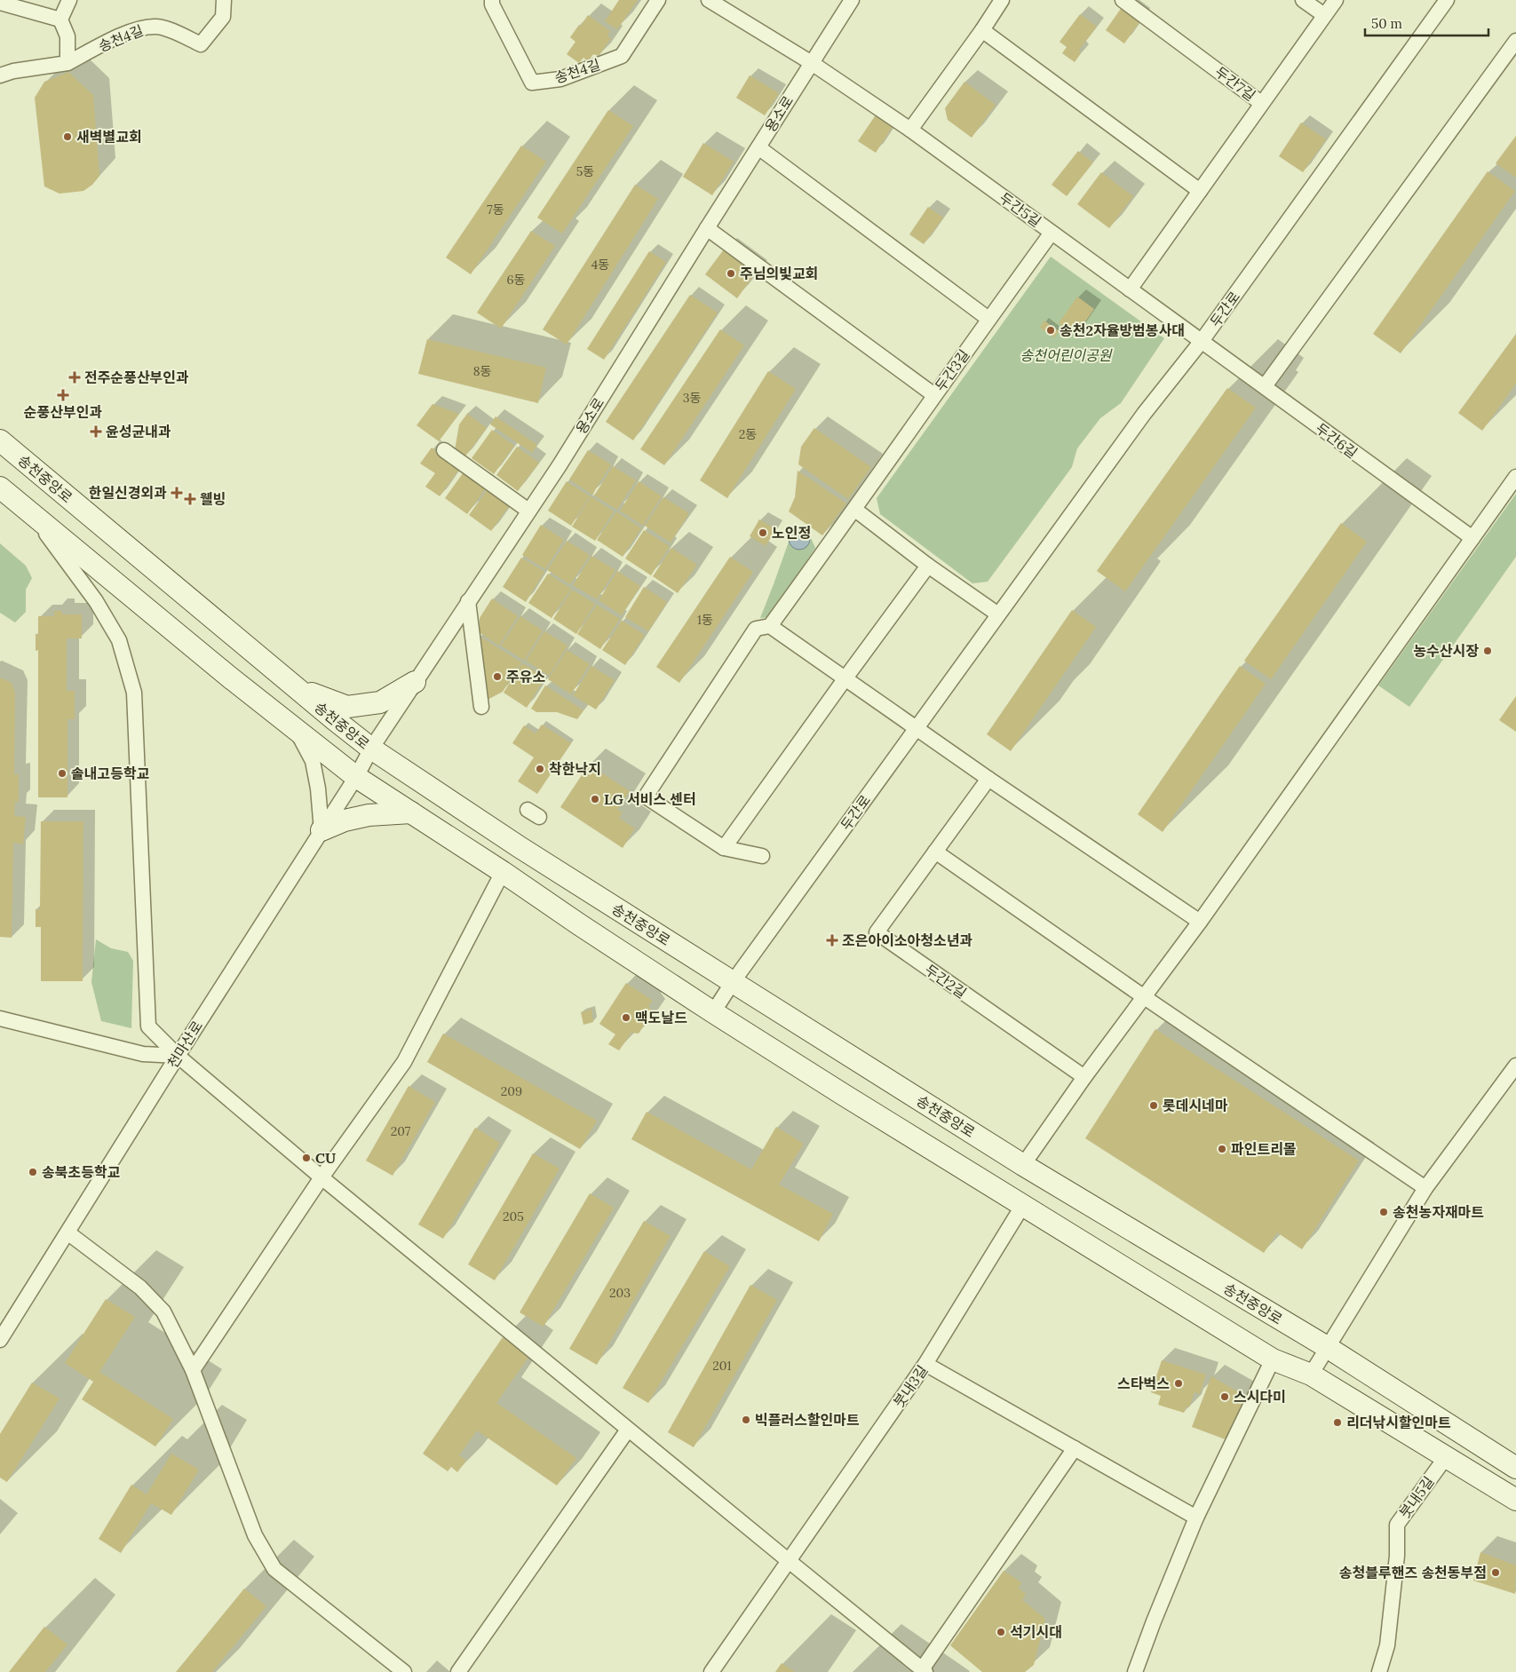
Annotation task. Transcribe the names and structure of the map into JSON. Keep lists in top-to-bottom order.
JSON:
{
  "streets": {
    "street": [
      "송천4길",
      "두간7길",
      "용소로",
      "두간5길",
      "두간로",
      "두간3길",
      "두간6길",
      "송천중앙로",
      "두간2길",
      "천마산로",
      "붓내3길",
      "붓내5길"
    ]
  },
  "crossings": [
    ["용소로", "두간5길"],
    ["용소로", "송천중앙로"],
    ["용소로", "천마산로"],
    ["두간5길", "두간로"],
    ["두간5길", "두간3길"],
    ["두간5길", "두간6길"],
    ["두간로", "두간6길"],
    ["두간로", "송천중앙로"],
    ["송천중앙로", "천마산로"]
  ],
  "parks": ["송천어린이공원"],
  "places": {
    "other": [
      "새벽별교회",
      "주님의빛교회",
      "송천2자율방범봉사대",
      "노인정",
      "농수산시장",
      "주유소",
      "착한낙지",
      "솔내고등학교",
      "LG 서비스 센터",
      "맥도날드",
      "롯데시네마",
      "파인트리몰",
      "CU",
      "송북초등학교",
      "송천농자재마트",
      "스타벅스",
      "스시다미",
      "빅플러스할인마트",
      "리더낚시할인마트",
      "송청블루핸즈 송천동부점",
      "석기시대"
    ],
    "health": [
      "전주순풍산부인과",
      "순풍산부인과",
      "윤성균내과",
      "한일신경외과",
      "웰빙",
      "조은아이소아청소년과"
    ]
  },
  "house_numbers": [
    "5동",
    "7동",
    "4동",
    "6동",
    "8동",
    "3동",
    "2동",
    "1동",
    "209",
    "207",
    "205",
    "203",
    "201"
  ],
  "scale_bar": "50 m"
}
